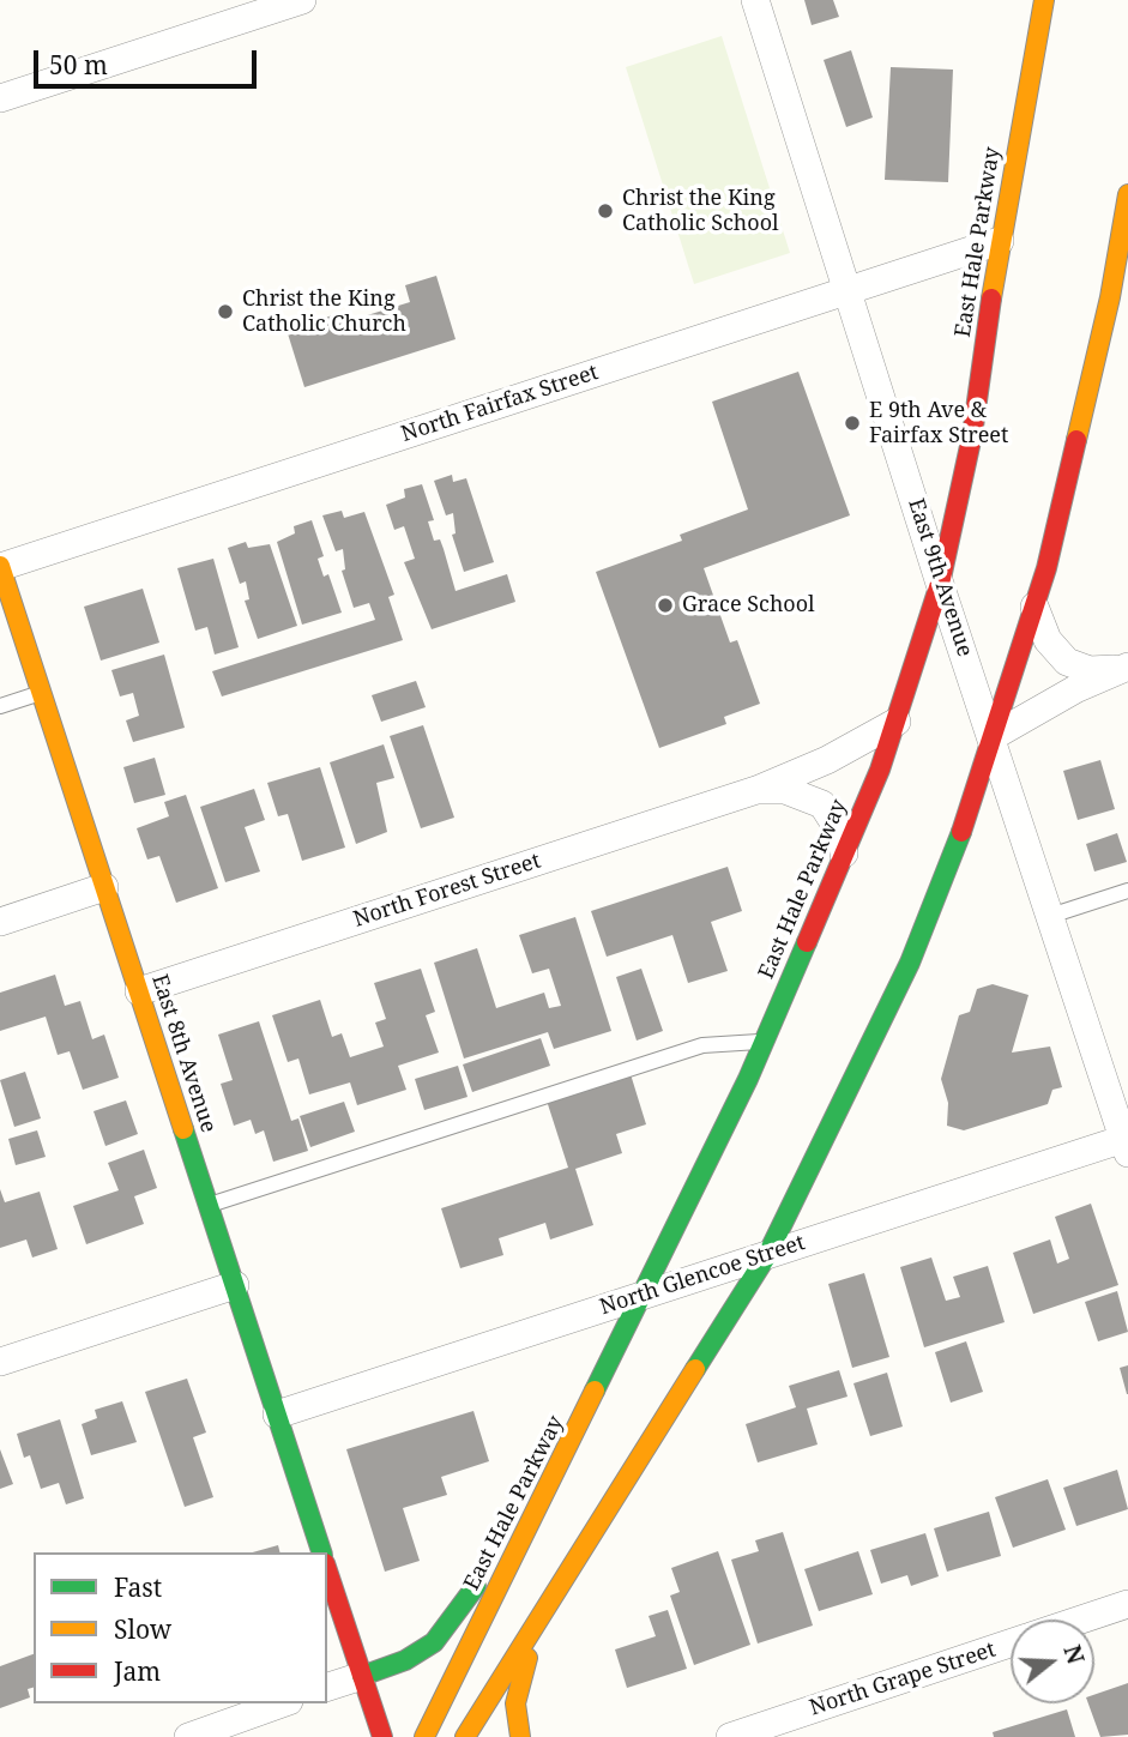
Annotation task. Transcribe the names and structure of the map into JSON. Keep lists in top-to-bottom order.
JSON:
{
  "streets": {
    "street": [
      "East Hale Parkway",
      "North Fairfax Street",
      "East 9th Avenue",
      "North Forest Street",
      "East 8th Avenue",
      "North Glencoe Street",
      "North Grape Street"
    ]
  },
  "crossings": [
    ["East Hale Parkway", "North Fairfax Street"],
    ["East Hale Parkway", "East 9th Avenue"],
    ["East Hale Parkway", "North Forest Street"],
    ["East Hale Parkway", "North Glencoe Street"],
    ["North Fairfax Street", "East 9th Avenue"],
    ["North Fairfax Street", "East 8th Avenue"],
    ["East 9th Avenue", "North Glencoe Street"],
    ["North Forest Street", "East 8th Avenue"],
    ["East 8th Avenue", "North Glencoe Street"]
  ],
  "places": [
    "Christ the King Catholic School",
    "Christ the King Catholic Church",
    "E 9th Ave & Fairfax Street",
    "Grace School"
  ],
  "legend": ["Fast", "Slow", "Jam"],
  "scale_bar": "50 m",
  "north": "right"
}
